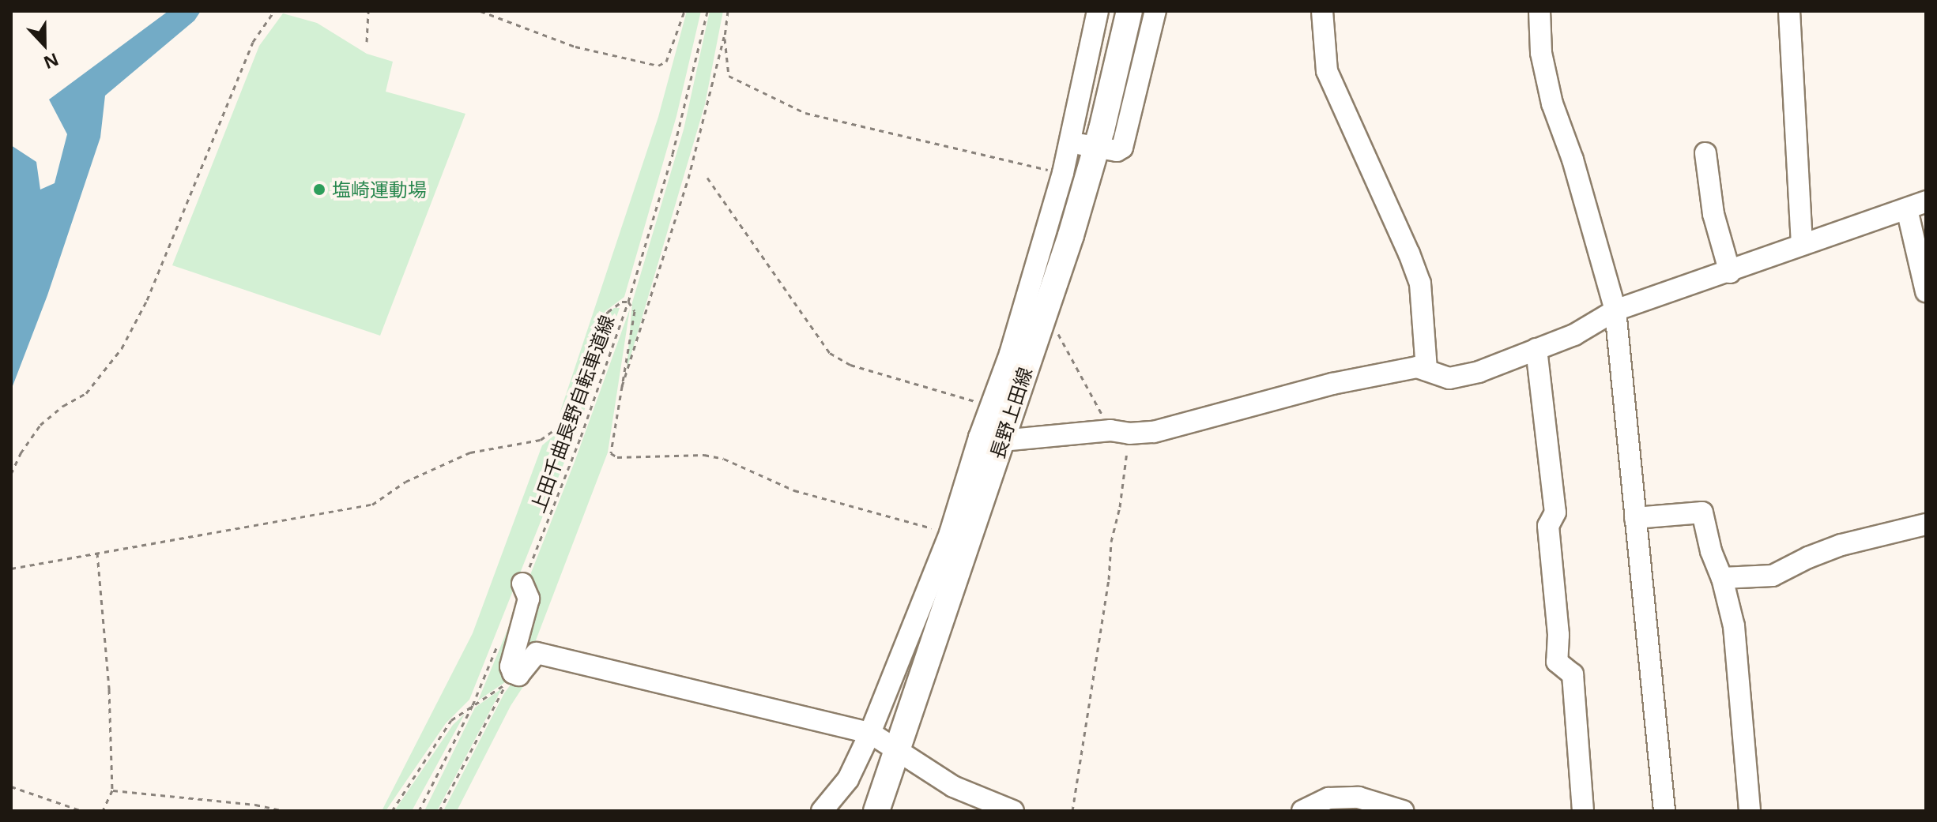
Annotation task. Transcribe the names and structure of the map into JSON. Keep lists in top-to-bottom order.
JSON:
{
  "streets": {
    "main road": ["長野上田線"],
    "path": ["上田千曲長野自転車道線"]
  },
  "places": ["塩崎運動場"],
  "north": "bottom"
}
